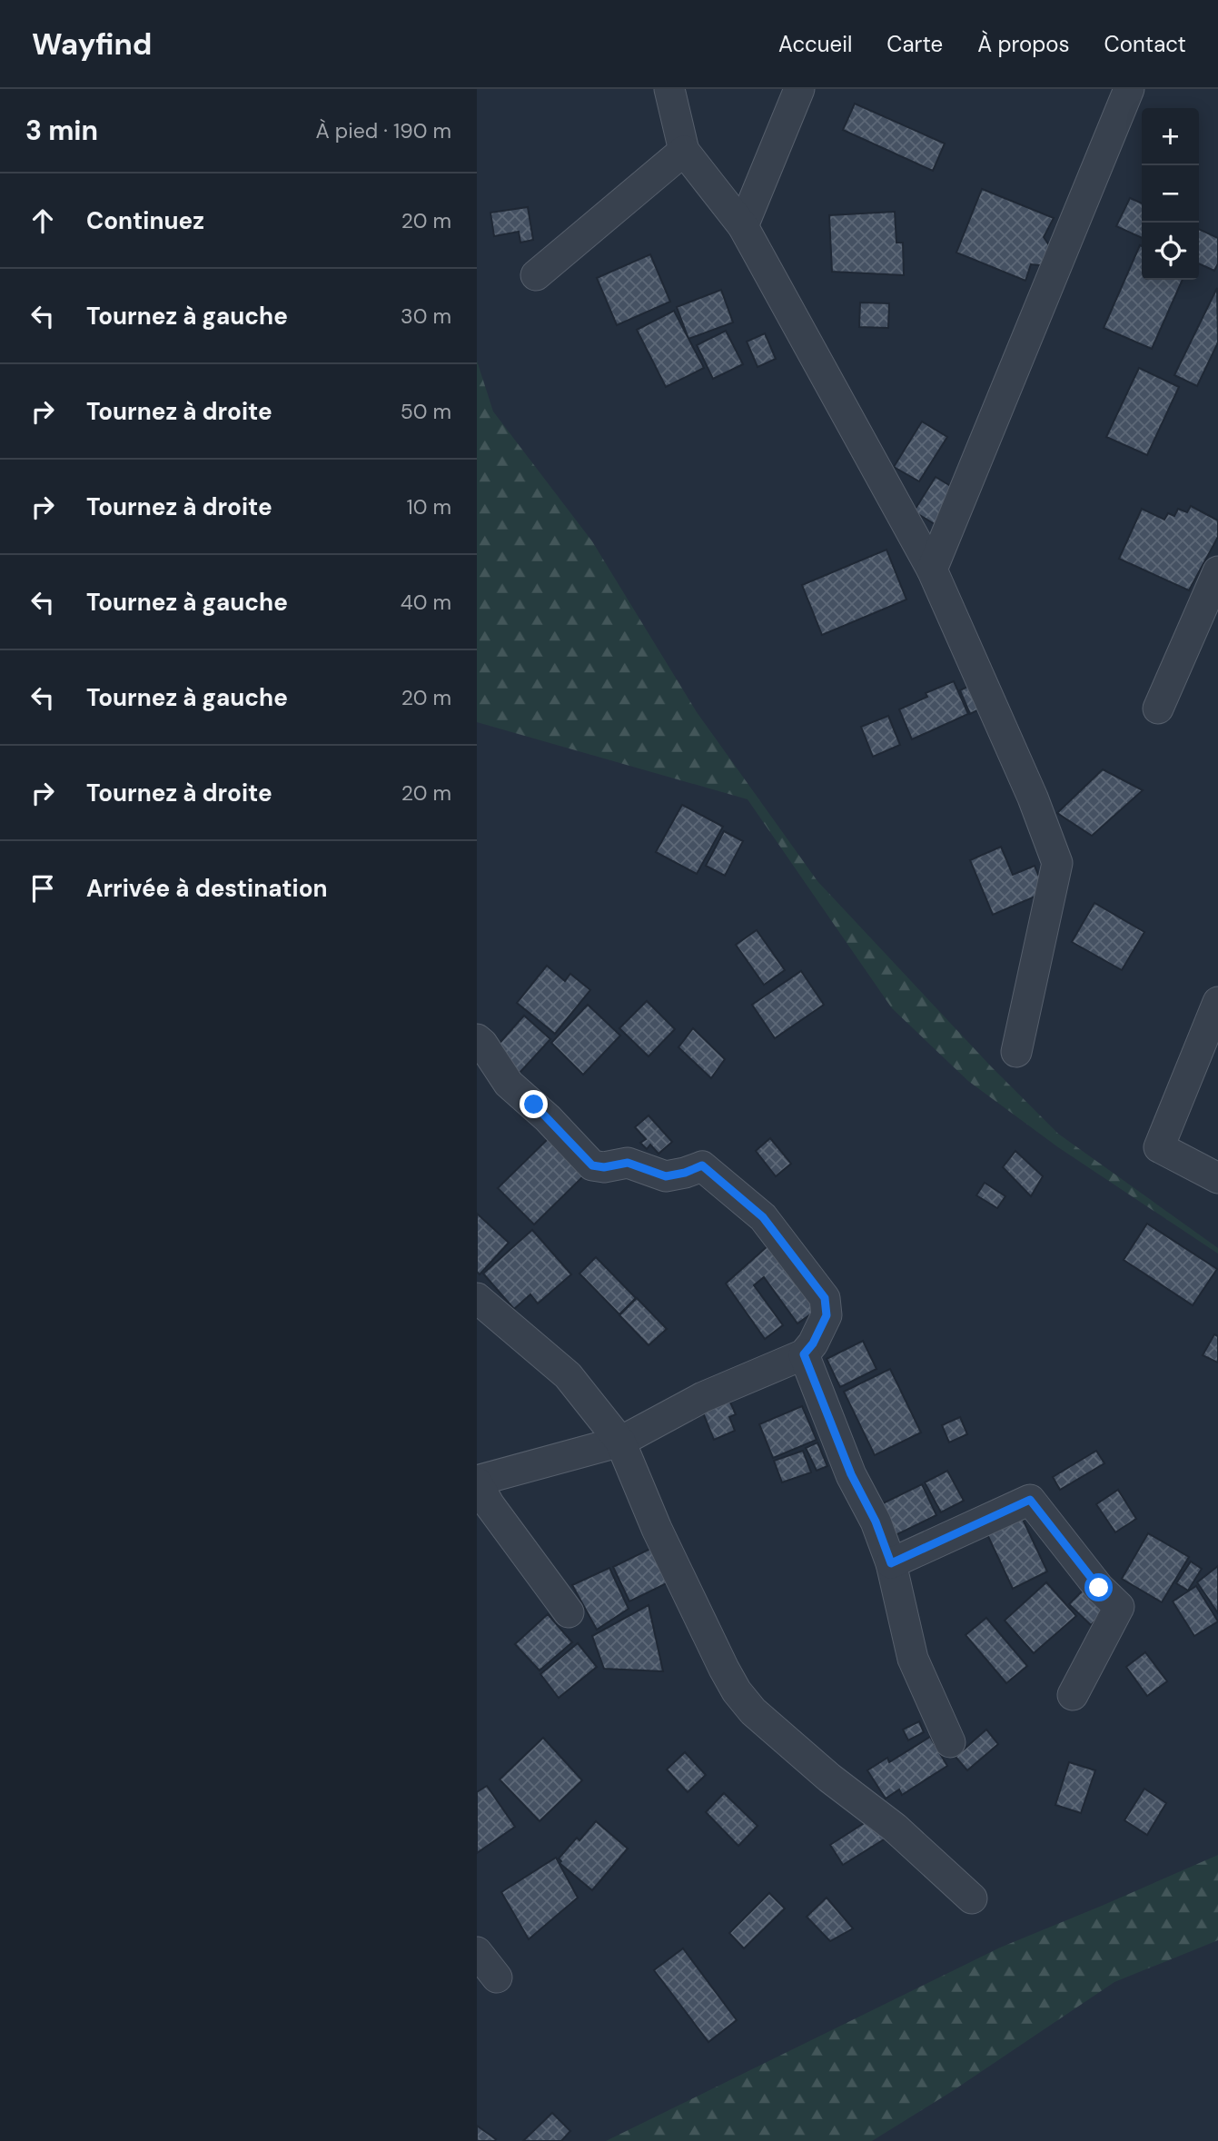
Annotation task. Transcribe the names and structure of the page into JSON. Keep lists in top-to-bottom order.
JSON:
{
  "page": {
    "header": "Wayfind",
    "nav": [
      "Accueil",
      "Carte",
      "À propos",
      "Contact"
    ],
    "heading": ["3 min", "À pied · 190 m"],
    "map_buttons": ["+", "−"],
    "list": [
      ["Continuez", "20 m"],
      ["Tournez à gauche", "30 m"],
      ["Tournez à droite", "50 m"],
      ["Tournez à droite", "10 m"],
      ["Tournez à gauche", "40 m"],
      ["Tournez à gauche", "20 m"],
      ["Tournez à droite", "20 m"],
      "Arrivée à destination"
    ]
  }
}
